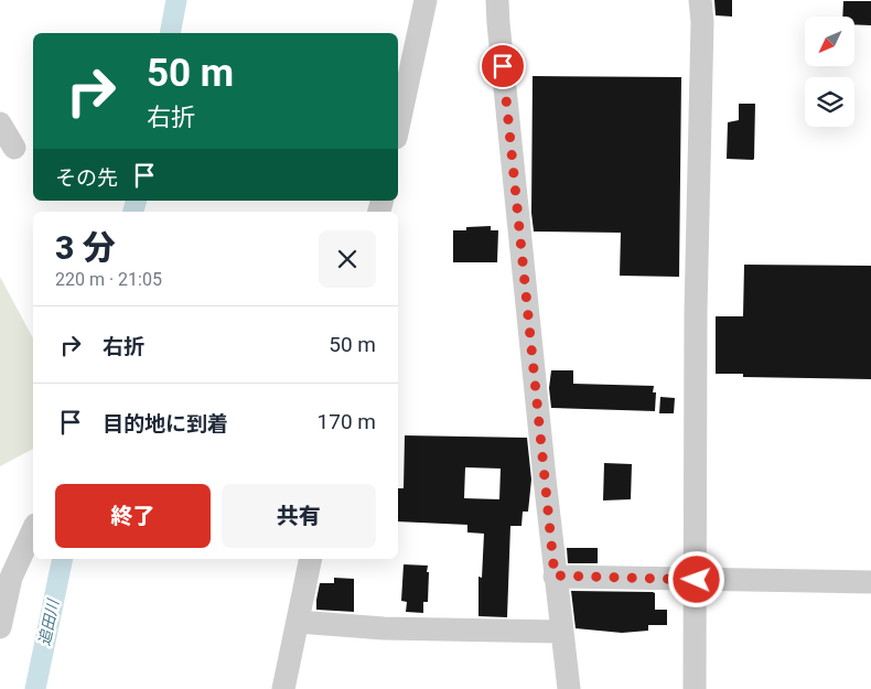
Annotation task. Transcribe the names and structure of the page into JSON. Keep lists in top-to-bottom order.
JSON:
{
  "water": ["追田川"],
  "north": "bottom left",
  "page": {
    "turn": ["50 m", "右折"],
    "then": "その先",
    "heading": ["3 分", "220 m · 21:05"],
    "list": [
      {
        "name": "右折",
        "value": "50 m"
      },
      {
        "name": "目的地に到着",
        "value": "170 m"
      }
    ],
    "buttons": ["終了", "共有"]
  }
}
